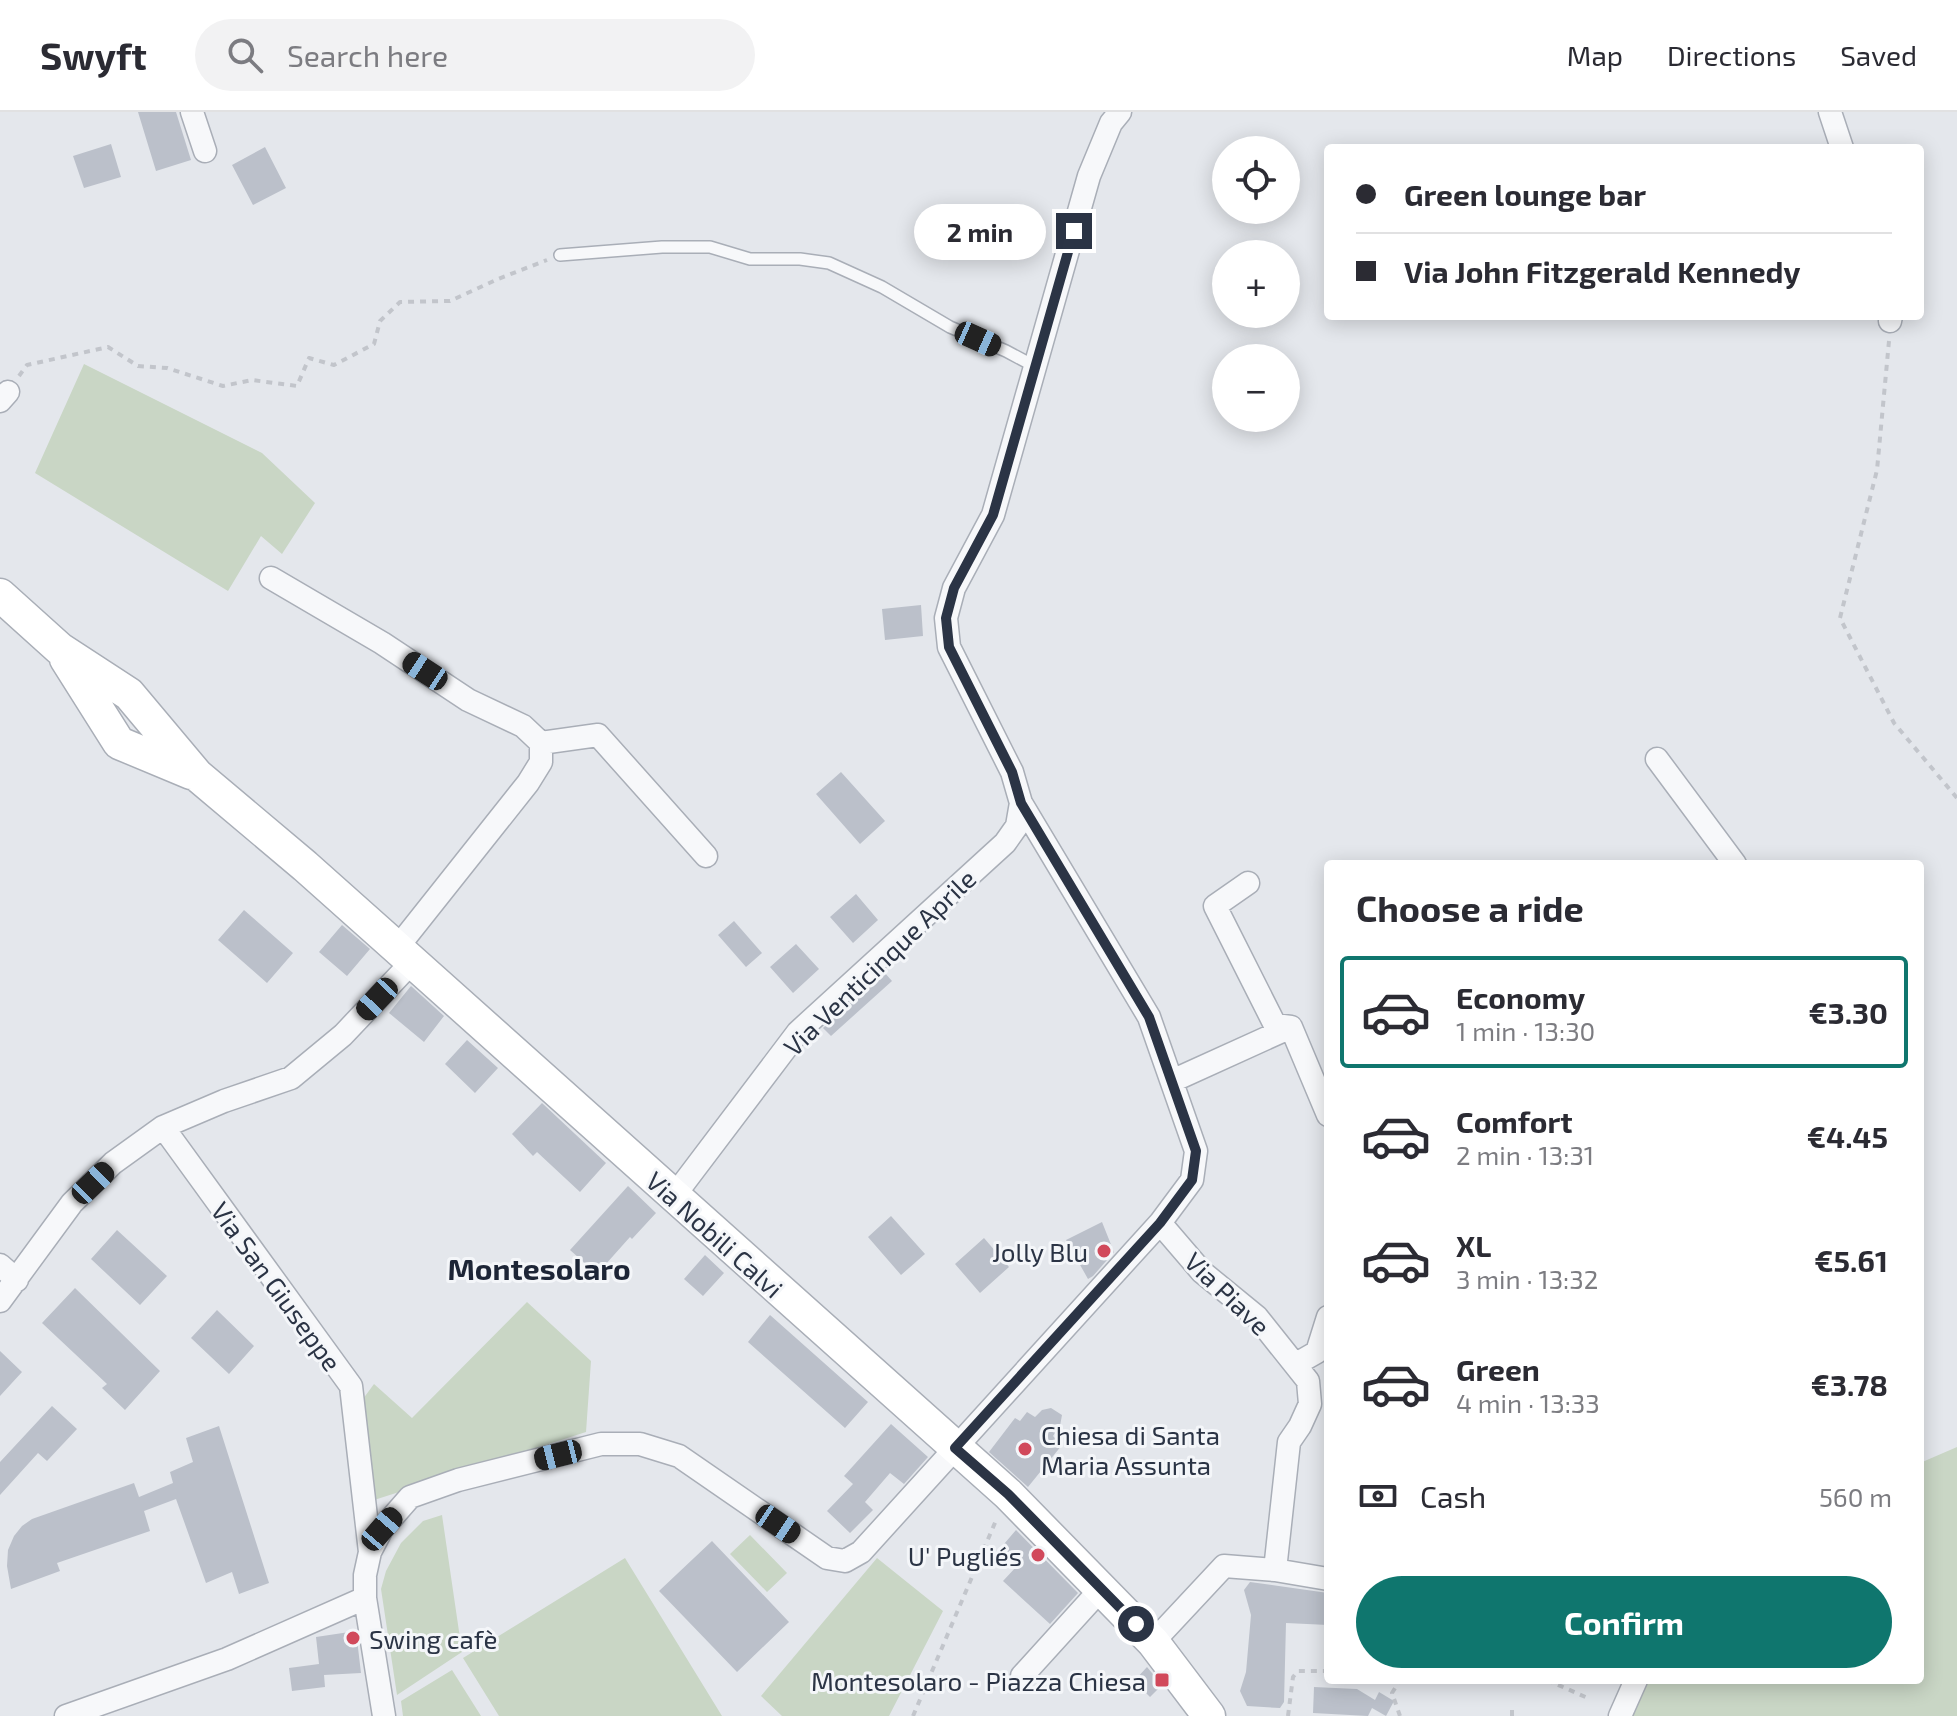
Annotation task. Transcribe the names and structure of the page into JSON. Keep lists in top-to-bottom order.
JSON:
{
  "streets": {
    "main road": ["Via Nobili Calvi"],
    "street": ["Via Venticinque Aprile", "Via San Giuseppe", "Via Piave"]
  },
  "crossings": [
    ["Via Venticinque Aprile", "Via Nobili Calvi"]
  ],
  "districts": ["Montesolaro"],
  "places": {
    "other": [
      "Jolly Blu",
      "Chiesa di Santa Maria Assunta",
      "U' Pugliés",
      "Swing cafè"
    ],
    "transit": ["Montesolaro - Piazza Chiesa"]
  },
  "page": {
    "header": "Swyft",
    "search": "Search here",
    "nav": ["Map", "Directions", "Saved"],
    "map_buttons": ["+", "−"],
    "banner": ["Green lounge bar", "Via John Fitzgerald Kennedy"],
    "bubble": "2 min",
    "heading": "Choose a ride",
    "list": [
      {
        "name": "Economy",
        "note": "1 min · 13:30",
        "value": "€3.30"
      },
      {
        "name": "Comfort",
        "note": "2 min · 13:31",
        "value": "€4.45"
      },
      {
        "name": "XL",
        "note": "3 min · 13:32",
        "value": "€5.61"
      },
      {
        "name": "Green",
        "note": "4 min · 13:33",
        "value": "€3.78"
      }
    ],
    "pay": ["Cash", "560 m"],
    "buttons": "Confirm"
  }
}
